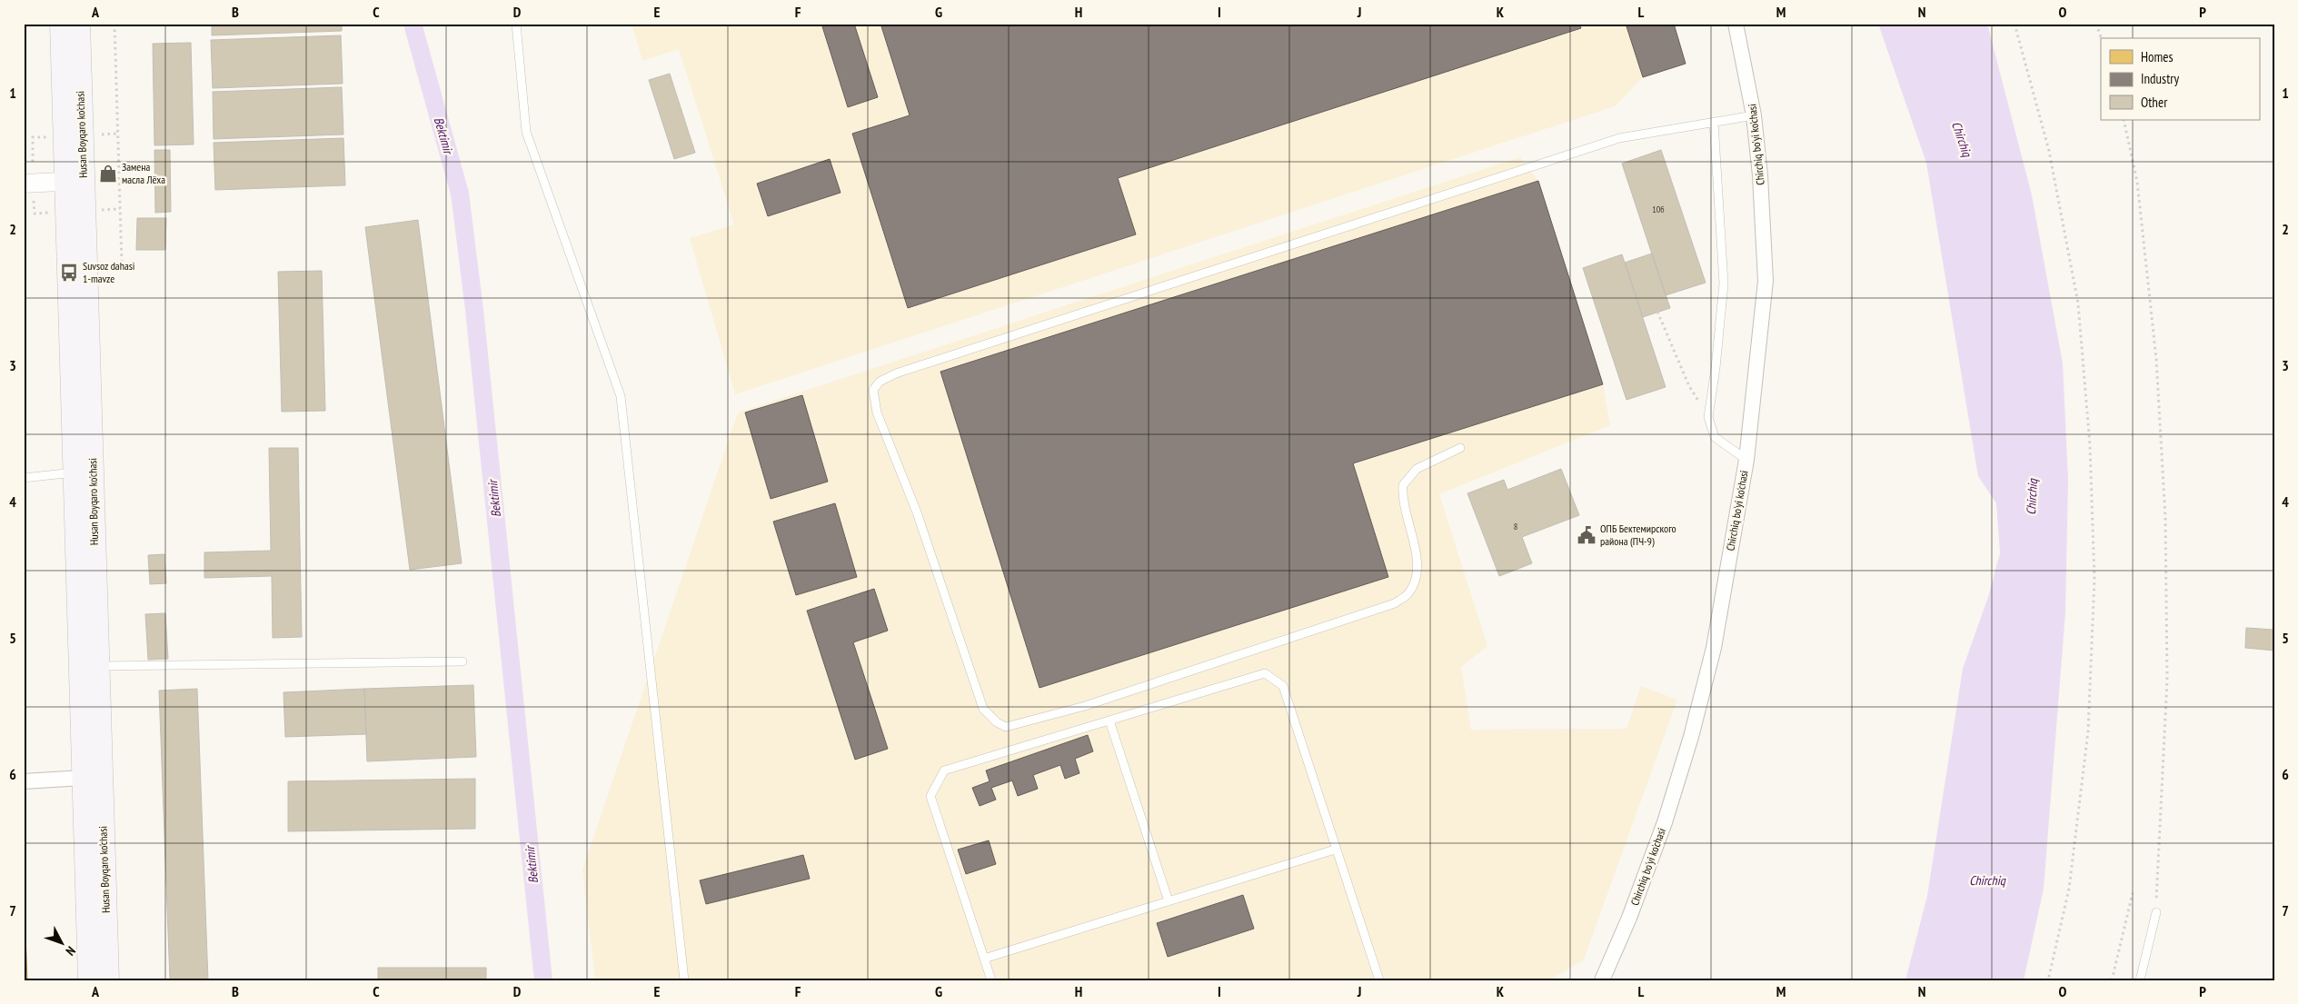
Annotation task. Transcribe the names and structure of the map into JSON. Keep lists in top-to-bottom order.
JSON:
{
  "streets": {
    "main road": ["Husan Boyqaro ko'chasi"],
    "street": ["Chirchiq bo'yi ko'chasi"]
  },
  "water": ["Bektimir", "Chirchiq"],
  "places": {
    "shop": ["Замена масла Лёха"],
    "bus stop": ["Suvsoz dahasi 1-mavze"],
    "public building": ["ОПБ Бектемирского района (ПЧ-9)"]
  },
  "house_numbers": ["10б", "8"],
  "legend": ["Homes", "Industry", "Other"],
  "north": "bottom right",
  "grid": {
    "columns": [
      "A",
      "B",
      "C",
      "D",
      "E",
      "F",
      "G",
      "H",
      "I",
      "J",
      "K",
      "L",
      "M",
      "N",
      "O",
      "P"
    ],
    "rows": [
      "1",
      "2",
      "3",
      "4",
      "5",
      "6",
      "7"
    ]
  }
}
